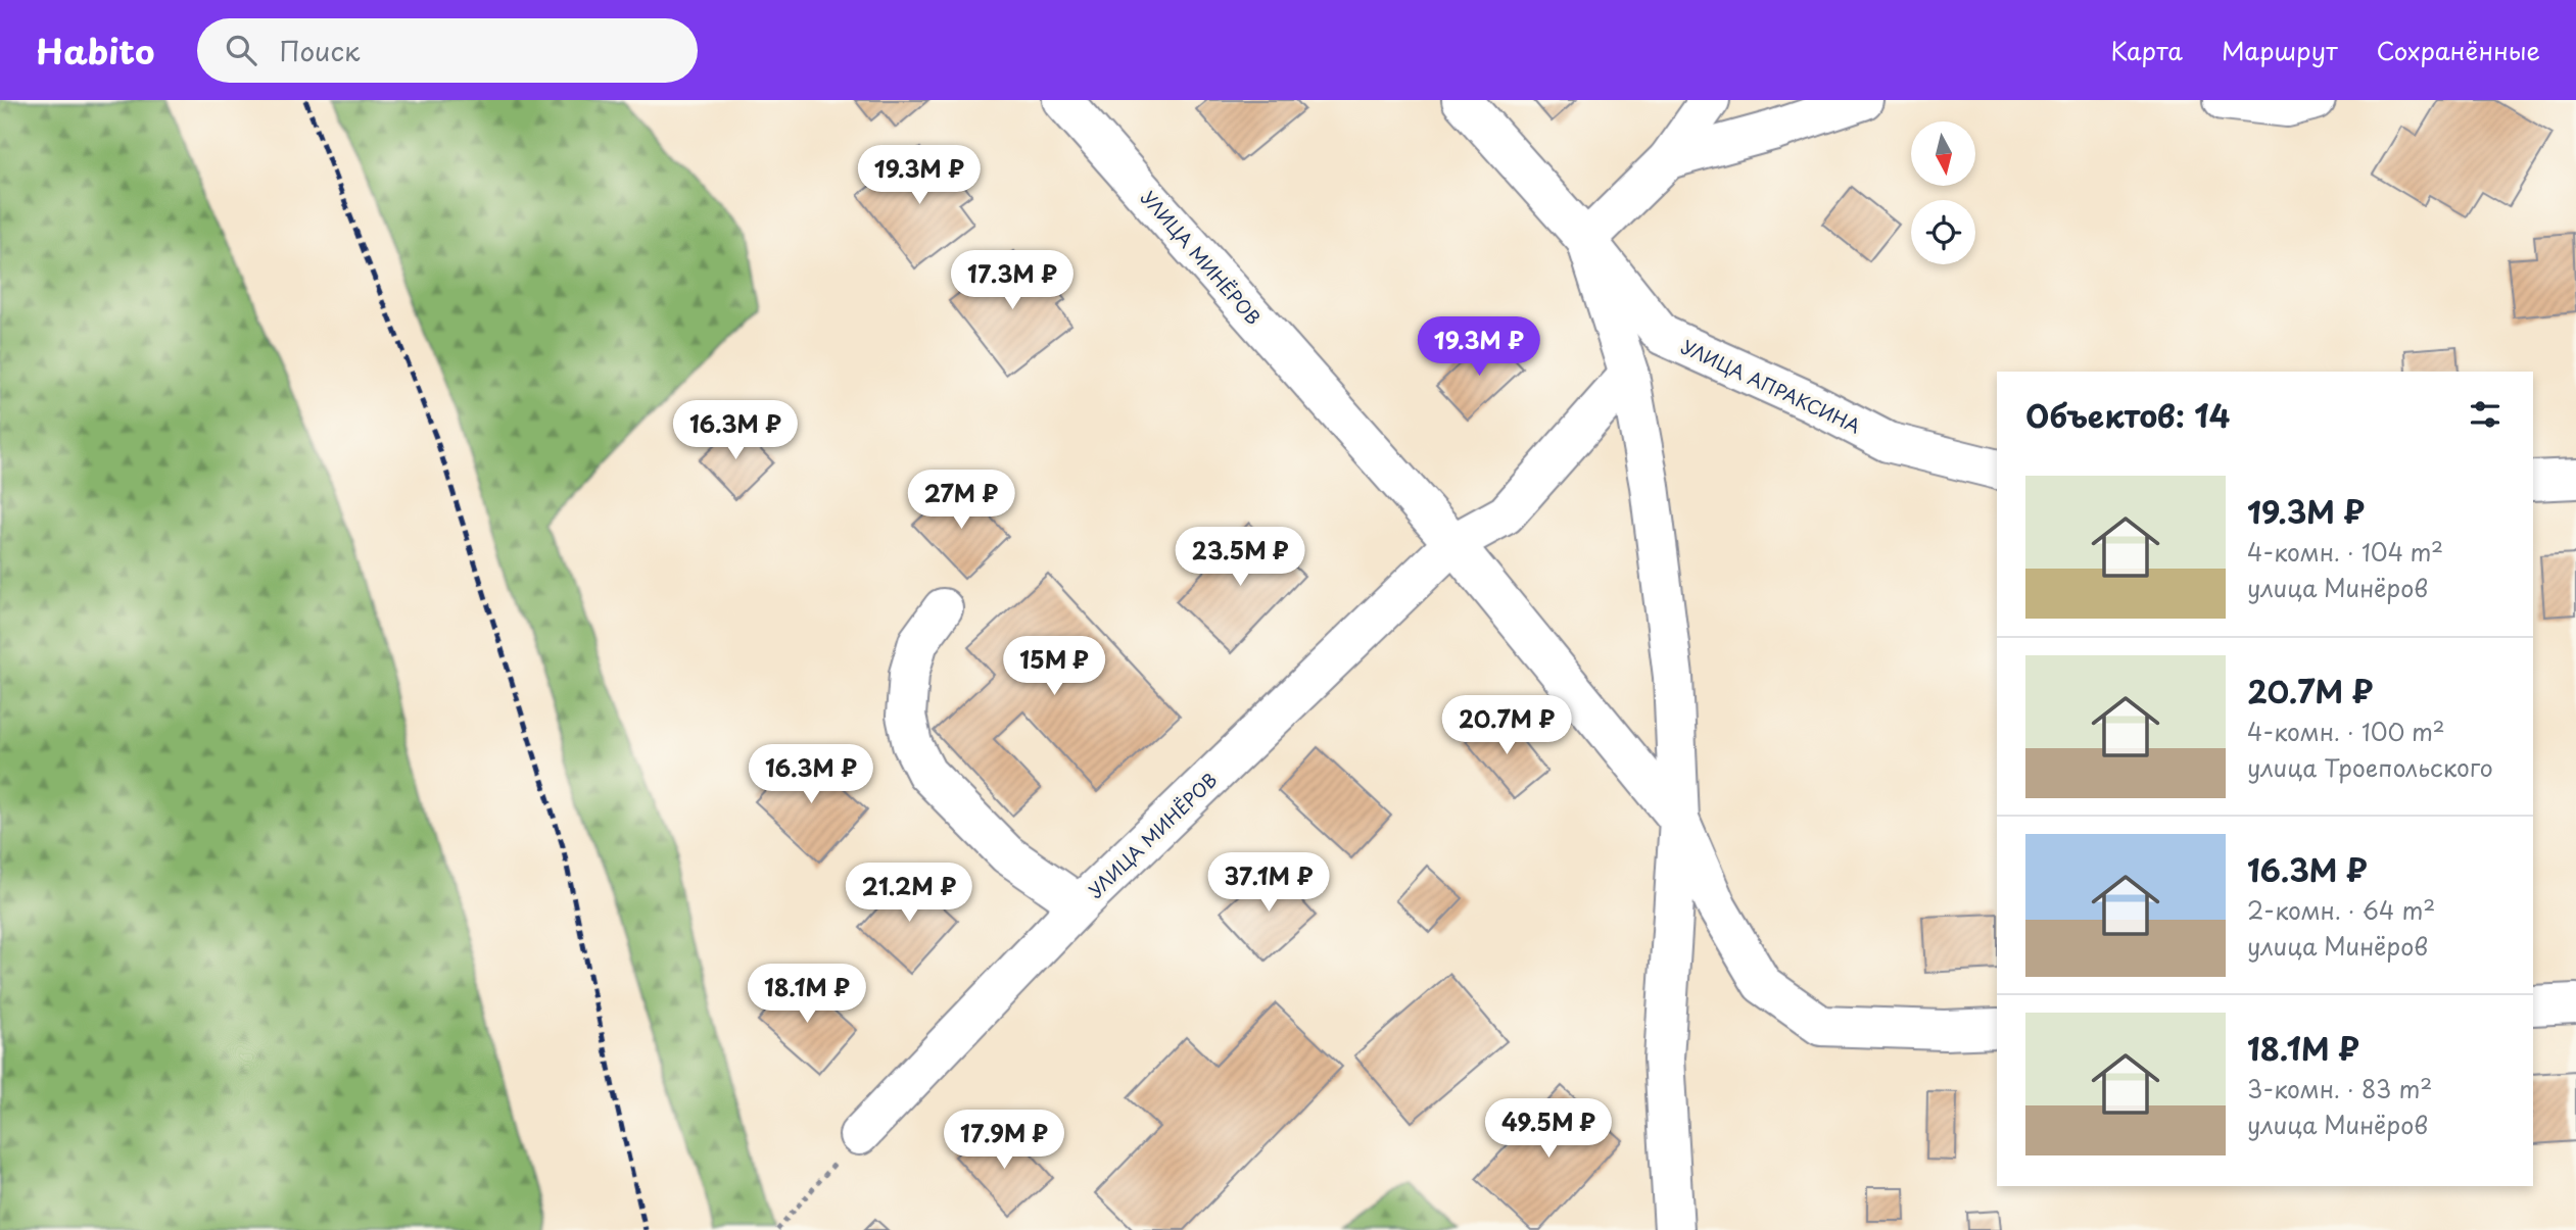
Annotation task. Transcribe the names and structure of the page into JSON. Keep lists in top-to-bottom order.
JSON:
{
  "streets": {
    "street": ["УЛИЦА МИНЁРОВ", "УЛИЦА АПРАКСИНА"]
  },
  "north": "bottom",
  "page": {
    "header": "Habito",
    "search": "Поиск",
    "nav": ["Карта", "Маршрут", "Сохранённые"],
    "price": [
      "19.3M ₽",
      "17.3M ₽",
      "19.3M ₽",
      "16.3M ₽",
      "27M ₽",
      "23.5M ₽",
      "15M ₽",
      "20.7M ₽",
      "16.3M ₽",
      "37.1M ₽",
      "21.2M ₽",
      "18.1M ₽",
      "49.5M ₽",
      "17.9M ₽"
    ],
    "heading": "Объектов: 14",
    "list": [
      {
        "name": "19.3M ₽",
        "note": "4-комн. · 104 m² · улица Минёров"
      },
      {
        "name": "20.7M ₽",
        "note": "4-комн. · 100 m² · улица Троепольского"
      },
      {
        "name": "16.3M ₽",
        "note": "2-комн. · 64 m² · улица Минёров"
      },
      {
        "name": "18.1M ₽",
        "note": "3-комн. · 83 m² · улица Минёров"
      }
    ]
  }
}
